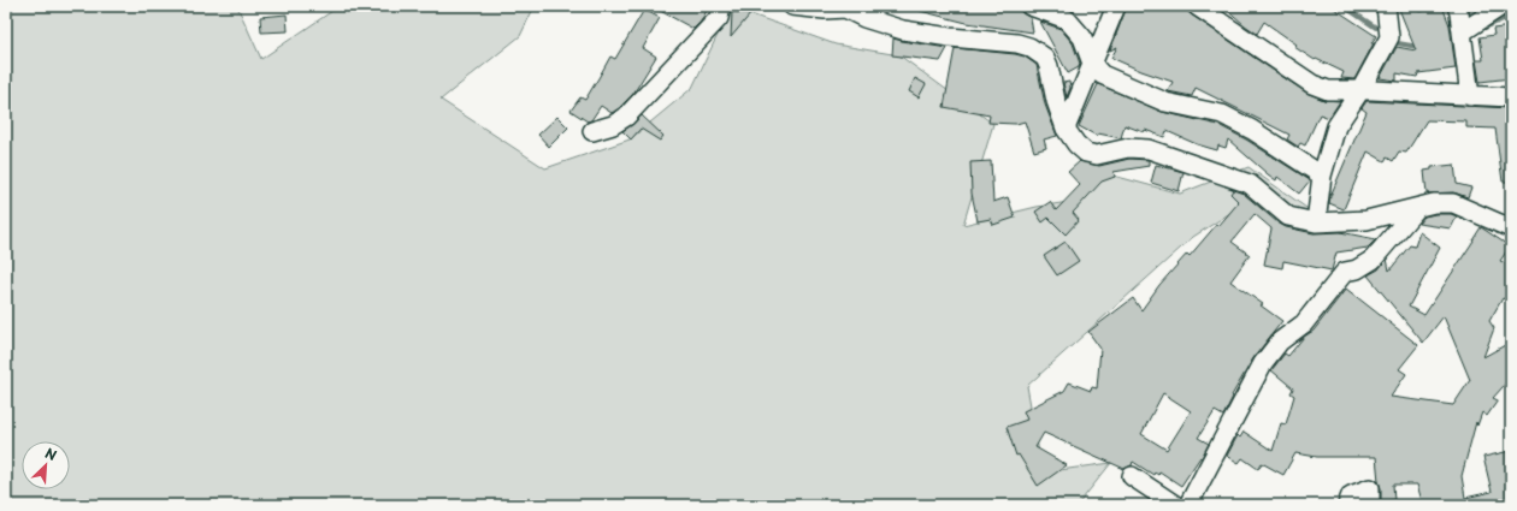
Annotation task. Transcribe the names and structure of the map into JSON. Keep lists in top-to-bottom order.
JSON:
{
  "north": "top right"
}
